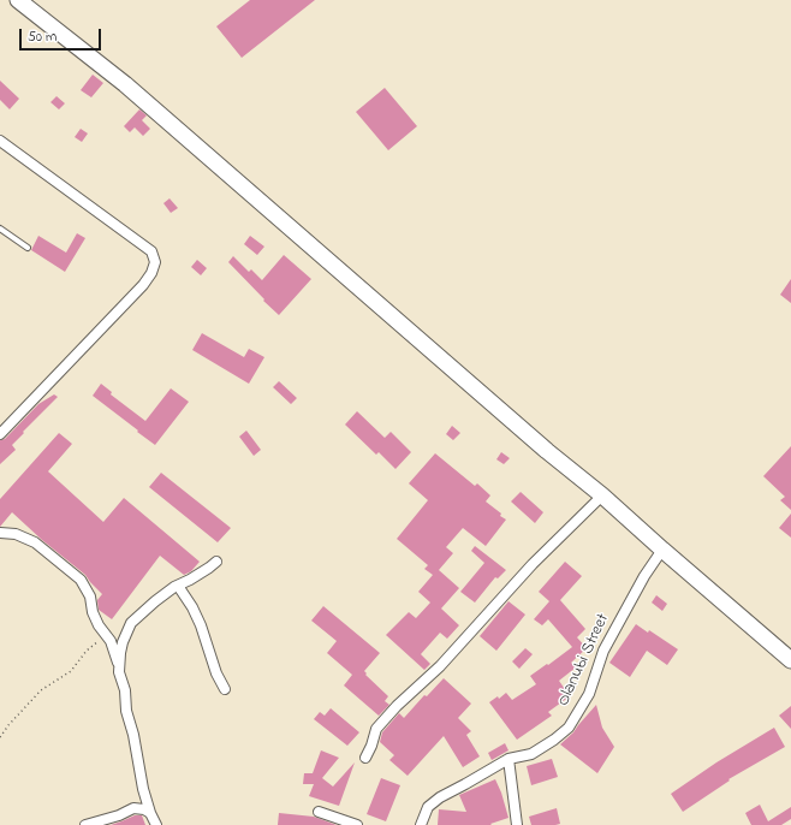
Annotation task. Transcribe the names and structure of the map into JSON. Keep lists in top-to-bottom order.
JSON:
{
  "streets": {
    "street": ["Olanubi Street"]
  },
  "scale_bar": "50 m"
}
